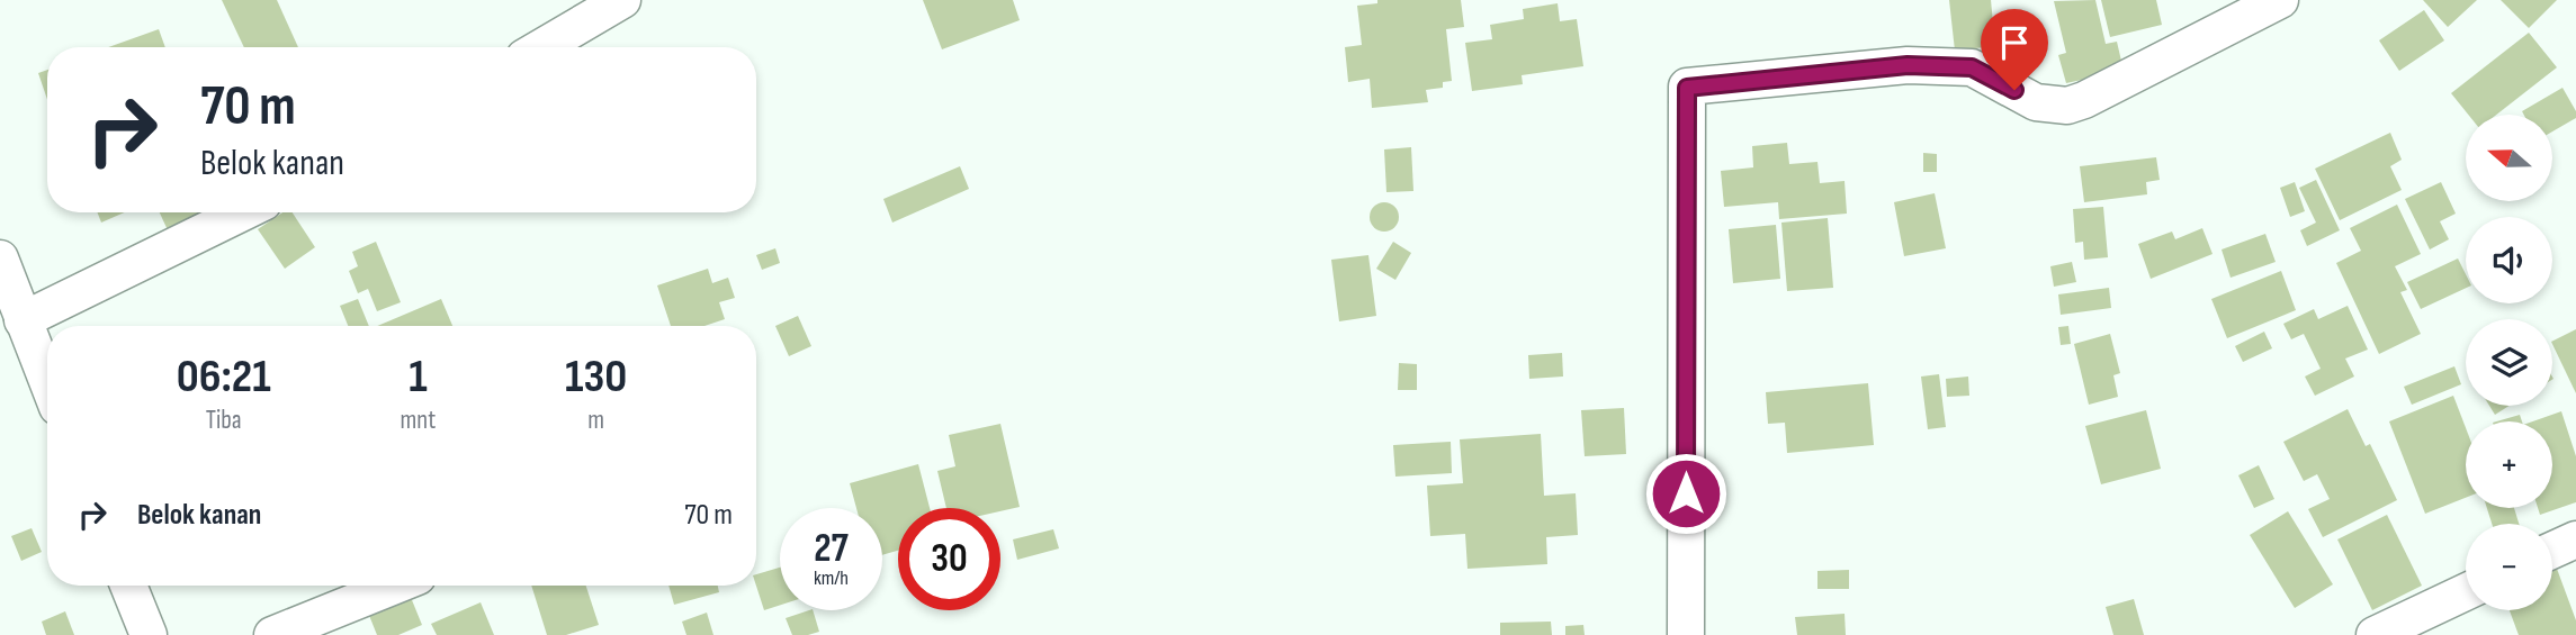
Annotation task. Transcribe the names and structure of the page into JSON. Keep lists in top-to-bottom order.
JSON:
{
  "north": "left",
  "page": {
    "turn": ["70 m", "Belok kanan"],
    "map_buttons": ["+", "−"],
    "eta": [
      "06:21",
      "Tiba",
      "1",
      "mnt",
      "130",
      "m"
    ],
    "list": [
      {
        "name": "Belok kanan",
        "value": "70 m"
      }
    ],
    "speed": "27 km/h",
    "limit": "30"
  }
}
